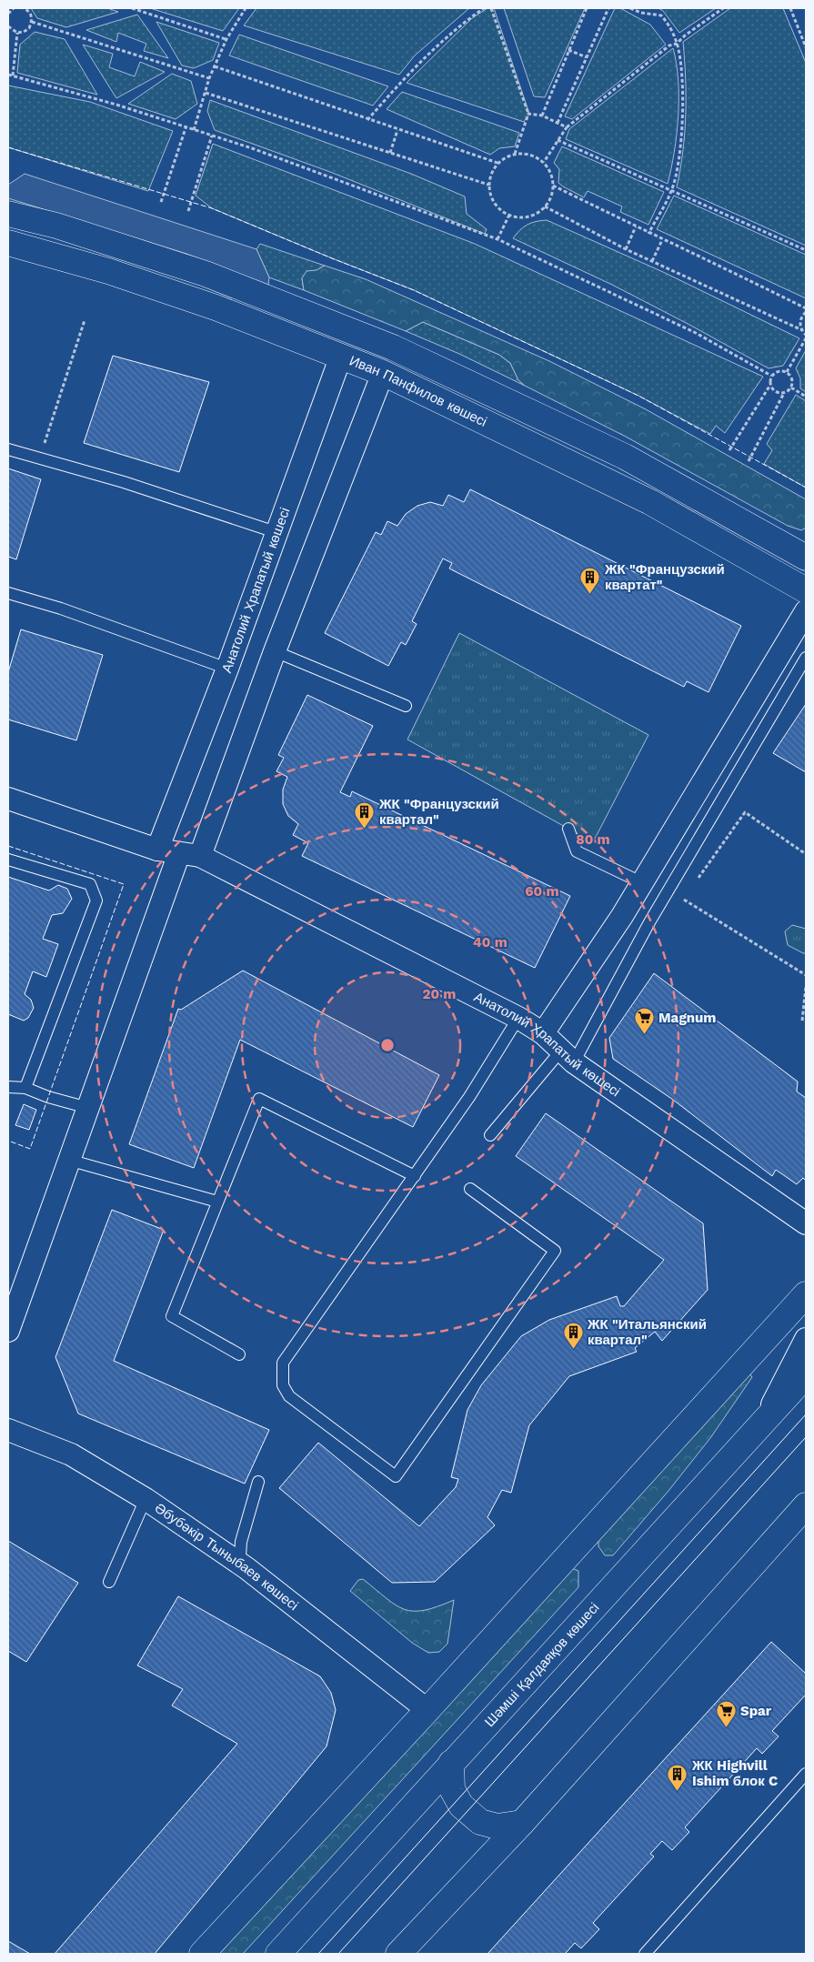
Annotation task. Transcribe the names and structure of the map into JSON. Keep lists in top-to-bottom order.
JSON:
{
  "streets": {
    "street": [
      "Иван Панфилов көшесі",
      "Анатолий Храпатый көшесі",
      "Әбубәкір Тыныбаев көшесі",
      "Шәмші Қалдаяқов көшесі"
    ]
  },
  "crossings": [
    ["Иван Панфилов көшесі", "Анатолий Храпатый көшесі"]
  ],
  "places": {
    "building": [
      "ЖК \"Французский квартат\"",
      "ЖК \"Французский квартал\"",
      "ЖК \"Итальянский квартал\"",
      "ЖК Highvill Ishim блок C"
    ],
    "supermarket": ["Magnum", "Spar"]
  },
  "rings": [
    "80 m",
    "60 m",
    "40 m",
    "20 m"
  ]
}
